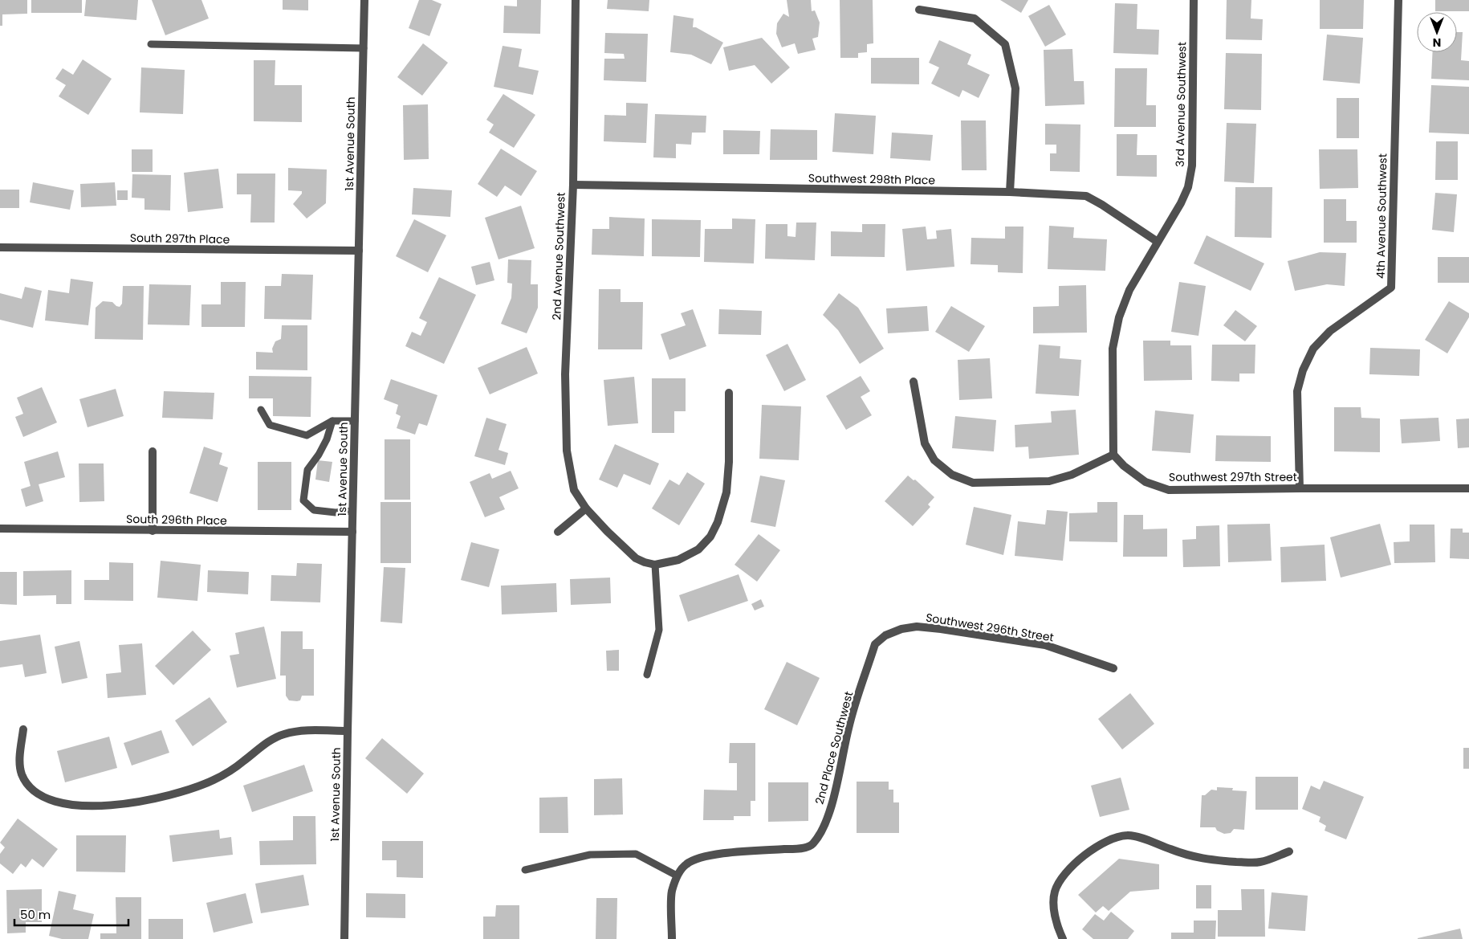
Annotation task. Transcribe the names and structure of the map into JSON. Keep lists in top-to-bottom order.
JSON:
{
  "streets": {
    "street": [
      "3rd Avenue Southwest",
      "1st Avenue South",
      "Southwest 298th Place",
      "4th Avenue Southwest",
      "South 297th Place",
      "2nd Avenue Southwest",
      "Southwest 297th Street",
      "South 296th Place",
      "Southwest 296th Street",
      "2nd Place Southwest"
    ]
  },
  "crossings": [
    ["3rd Avenue Southwest", "Southwest 298th Place"],
    ["3rd Avenue Southwest", "Southwest 297th Street"],
    ["1st Avenue South", "South 297th Place"],
    ["1st Avenue South", "South 296th Place"],
    ["Southwest 298th Place", "2nd Avenue Southwest"],
    ["4th Avenue Southwest", "Southwest 297th Street"],
    ["Southwest 296th Street", "2nd Place Southwest"]
  ],
  "scale_bar": "50 m",
  "north": "bottom"
}
